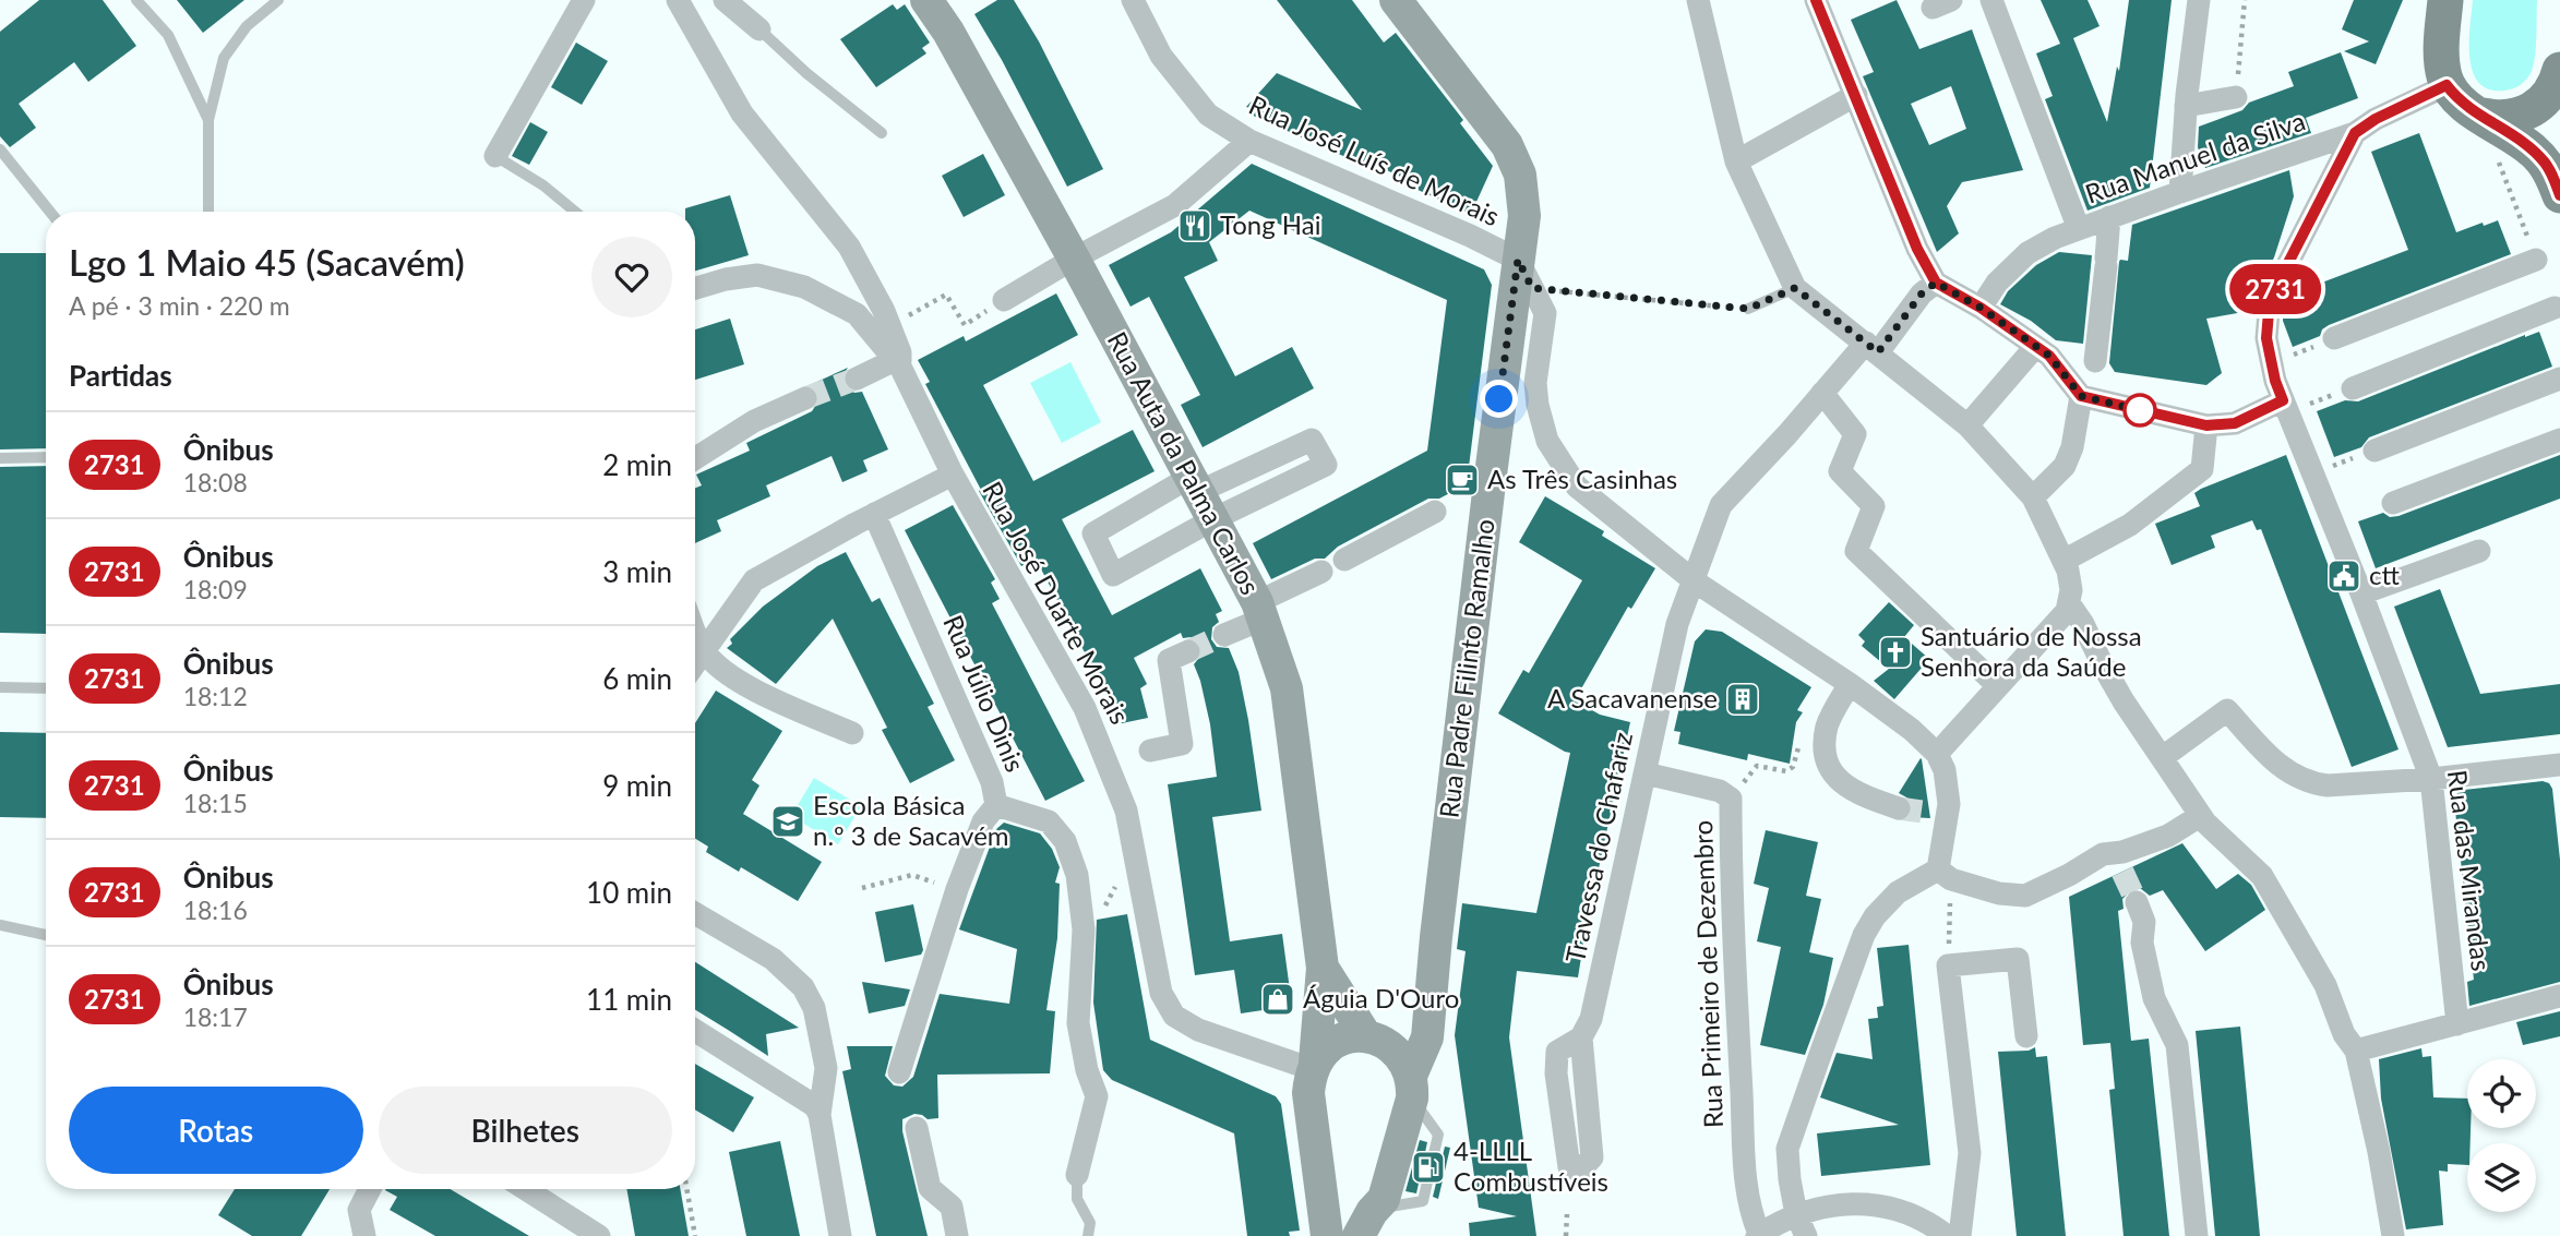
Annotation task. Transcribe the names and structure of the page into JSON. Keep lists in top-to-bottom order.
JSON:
{
  "streets": {
    "street": [
      "Rua Manuel da Silva",
      "Rua José Luís de Morais",
      "Rua Auta da Palma Carlos",
      "Rua José Duarte Morais",
      "Rua Padre Filinto Ramalho",
      "Rua Júlio Dinis",
      "Travessa do Chafariz",
      "Rua das Mirandas",
      "Rua Primeiro de Dezembro"
    ]
  },
  "crossings": [
    ["Rua Manuel da Silva", "Rua das Mirandas"],
    ["Rua José Luís de Morais", "Rua Padre Filinto Ramalho"],
    ["Rua Auta da Palma Carlos", "Rua José Duarte Morais"],
    ["Travessa do Chafariz", "Rua Primeiro de Dezembro"]
  ],
  "places": {
    "restaurant": ["Tong Hai"],
    "cafe": ["As Três Casinhas"],
    "public building": ["ctt"],
    "church": ["Santuário de Nossa Senhora da Saúde"],
    "building": ["A Sacavanense"],
    "school or university": ["Escola Básica n.º 3 de Sacavém"],
    "shop": ["Águia D'Ouro"],
    "fuel station": ["4-LLLL Combustíveis"]
  },
  "lines": ["bus line 2731"],
  "page": {
    "on_map": "2731",
    "heading": [
      ["Lgo 1 Maio 45 (Sacavém)", "A pé · 3 min · 220 m"],
      "Partidas"
    ],
    "list": [
      {
        "mark": "2731",
        "name": "Ônibus",
        "note": "18:08",
        "value": "2 min"
      },
      {
        "mark": "2731",
        "name": "Ônibus",
        "note": "18:09",
        "value": "3 min"
      },
      {
        "mark": "2731",
        "name": "Ônibus",
        "note": "18:12",
        "value": "6 min"
      },
      {
        "mark": "2731",
        "name": "Ônibus",
        "note": "18:15",
        "value": "9 min"
      },
      {
        "mark": "2731",
        "name": "Ônibus",
        "note": "18:16",
        "value": "10 min"
      },
      {
        "mark": "2731",
        "name": "Ônibus",
        "note": "18:17",
        "value": "11 min"
      }
    ],
    "buttons": ["Rotas", "Bilhetes"]
  }
}
